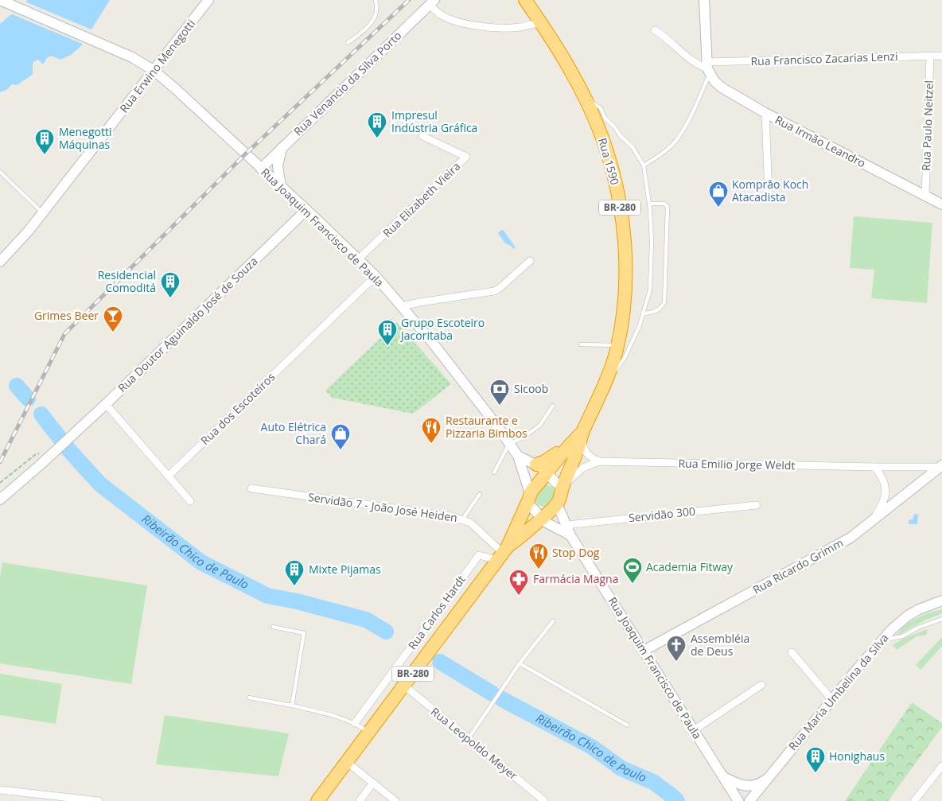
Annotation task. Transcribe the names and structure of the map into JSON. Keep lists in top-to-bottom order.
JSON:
{
  "streets": {
    "highway": ["Rua 1590", "BR-280"],
    "street": [
      "Rua Francisco Zacarias Lenzi",
      "Rua Erwino Menegotti",
      "Rua Venancio da Silva Porto",
      "Rua Paulo Neitzel",
      "Rua Irmão Leandro",
      "Rua Elizabeth Vieira",
      "Rua Joaquim Francisco de Paula",
      "Rua Doutor Aguinaldo José de Souza",
      "Rua dos Escoteiros",
      "Rua Emilio Jorge Weldt",
      "Servidão 7 - João José Heiden",
      "Servidão 300",
      "Rua Ricardo Grimm",
      "Rua Carlos Hardt",
      "Rua Maria Umbelina da Silva",
      "Rua Leopoldo Meyer"
    ]
  },
  "crossings": [
    ["Rua Francisco Zacarias Lenzi", "Rua Paulo Neitzel"],
    ["Rua Francisco Zacarias Lenzi", "Rua Irmão Leandro"],
    ["Rua Erwino Menegotti", "Rua Joaquim Francisco de Paula"],
    ["Rua Venancio da Silva Porto", "Rua Joaquim Francisco de Paula"],
    ["Rua Paulo Neitzel", "Rua Irmão Leandro"],
    ["Rua 1590", "BR-280"],
    ["Rua Elizabeth Vieira", "Rua Joaquim Francisco de Paula"],
    ["BR-280", "Rua Joaquim Francisco de Paula"],
    ["BR-280", "Rua Emilio Jorge Weldt"],
    ["BR-280", "Servidão 7 - João José Heiden"],
    ["BR-280", "Rua Carlos Hardt"],
    ["BR-280", "Rua Leopoldo Meyer"],
    ["Rua Joaquim Francisco de Paula", "Rua Doutor Aguinaldo José de Souza"],
    ["Rua Joaquim Francisco de Paula", "Rua dos Escoteiros"],
    ["Rua Joaquim Francisco de Paula", "Rua Emilio Jorge Weldt"],
    ["Rua Joaquim Francisco de Paula", "Servidão 300"],
    ["Rua Joaquim Francisco de Paula", "Rua Ricardo Grimm"],
    ["Rua Emilio Jorge Weldt", "Rua Ricardo Grimm"],
    ["Servidão 7 - João José Heiden", "Rua Carlos Hardt"]
  ],
  "water": ["Ribeirão Chico de Paulo"],
  "places": {
    "building": [
      "Impresul Indústria Gráfica",
      "Menegotti Máquinas",
      "Residencial Comoditá",
      "Grupo Escoteiro Jacoritaba",
      "Mixte Pijamas",
      "Honighaus"
    ],
    "shop": ["Komprão Koch Atacadista", "Auto Elétrica Chará"],
    "bar": ["Grimes Beer"],
    "bank": ["Sicoob"],
    "restaurant": ["Restaurante e Pizzaria Bimbos", "Stop Dog"],
    "sports": ["Academia Fitway"],
    "pharmacy": ["Farmácia Magna"],
    "church": ["Assembléia de Deus"]
  }
}
